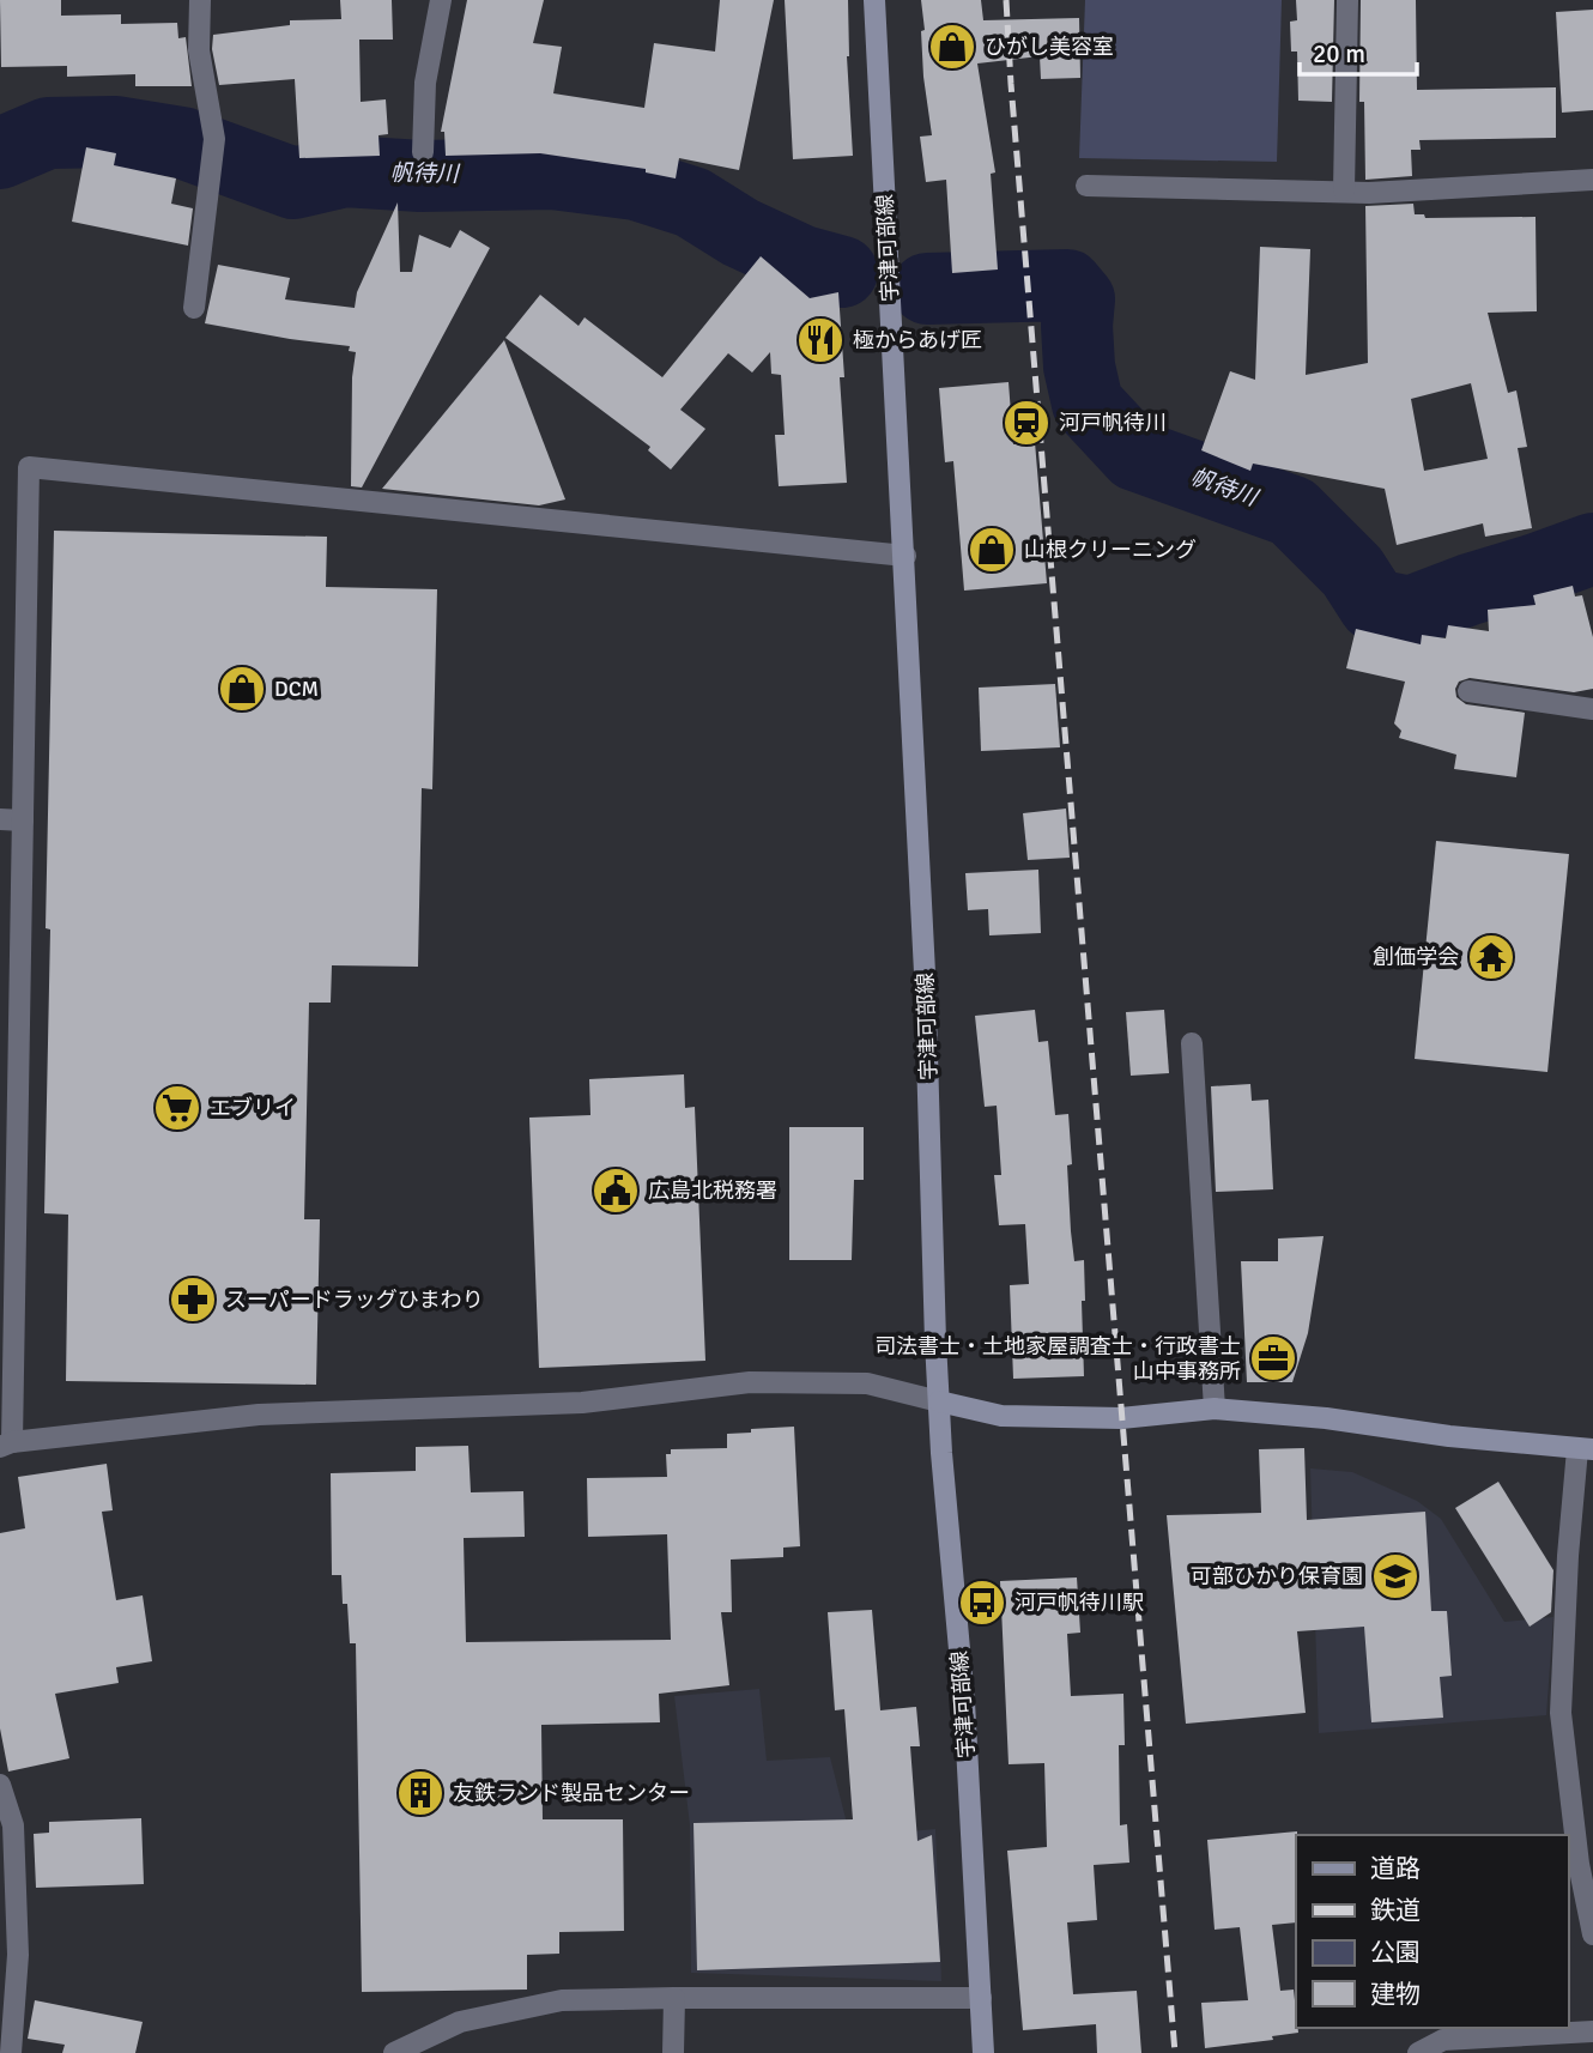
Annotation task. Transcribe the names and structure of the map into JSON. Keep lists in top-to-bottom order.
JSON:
{
  "streets": {
    "main road": ["宇津可部線"]
  },
  "water": ["帆待川"],
  "places": {
    "shop": ["ひがし美容室", "山根クリーニング", "DCM"],
    "restaurant": ["極からあげ匠"],
    "station": ["河戸帆待川"],
    "temple": ["創価学会"],
    "supermarket": ["エブリイ"],
    "public building": ["広島北税務署"],
    "pharmacy": ["スーパードラッグひまわり"],
    "office": ["司法書士・土地家屋調査士・行政書士 山中事務所"],
    "school or university": ["可部ひかり保育園"],
    "bus stop": ["河戸帆待川駅"],
    "building": ["友鉄ランド製品センター"]
  },
  "legend": [
    "道路",
    "鉄道",
    "公園",
    "建物"
  ],
  "scale_bar": "20 m"
}
